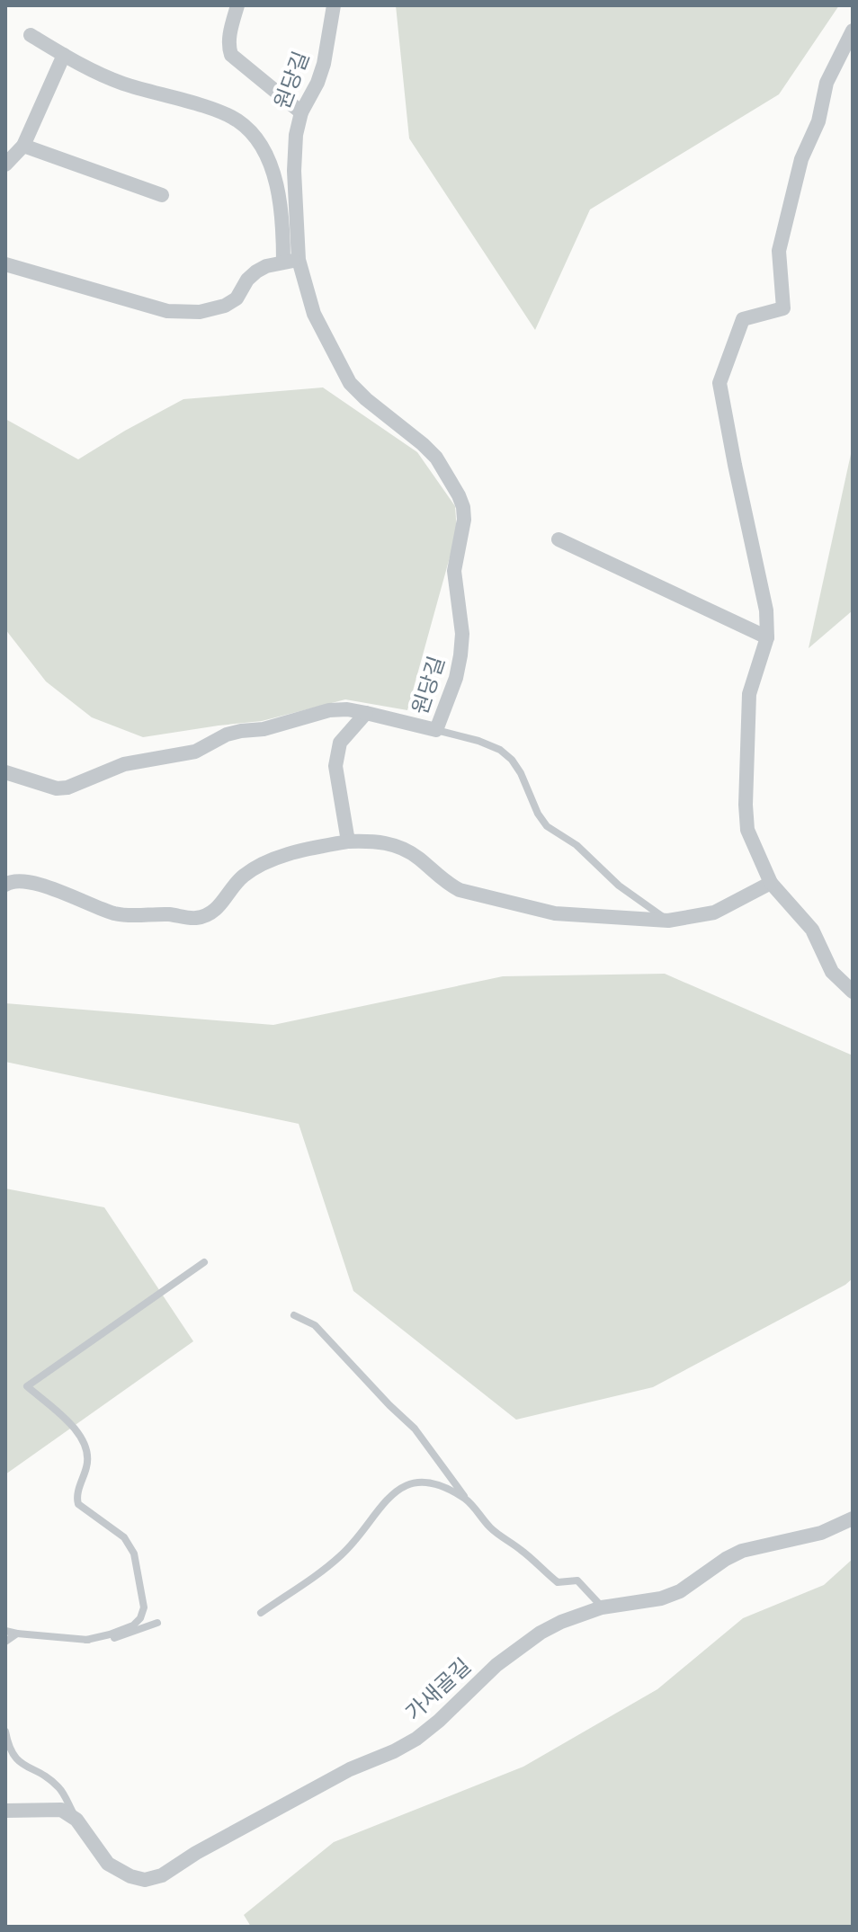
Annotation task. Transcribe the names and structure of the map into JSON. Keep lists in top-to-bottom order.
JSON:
{
  "streets": {
    "street": ["원당길", "가새골길"]
  }
}
